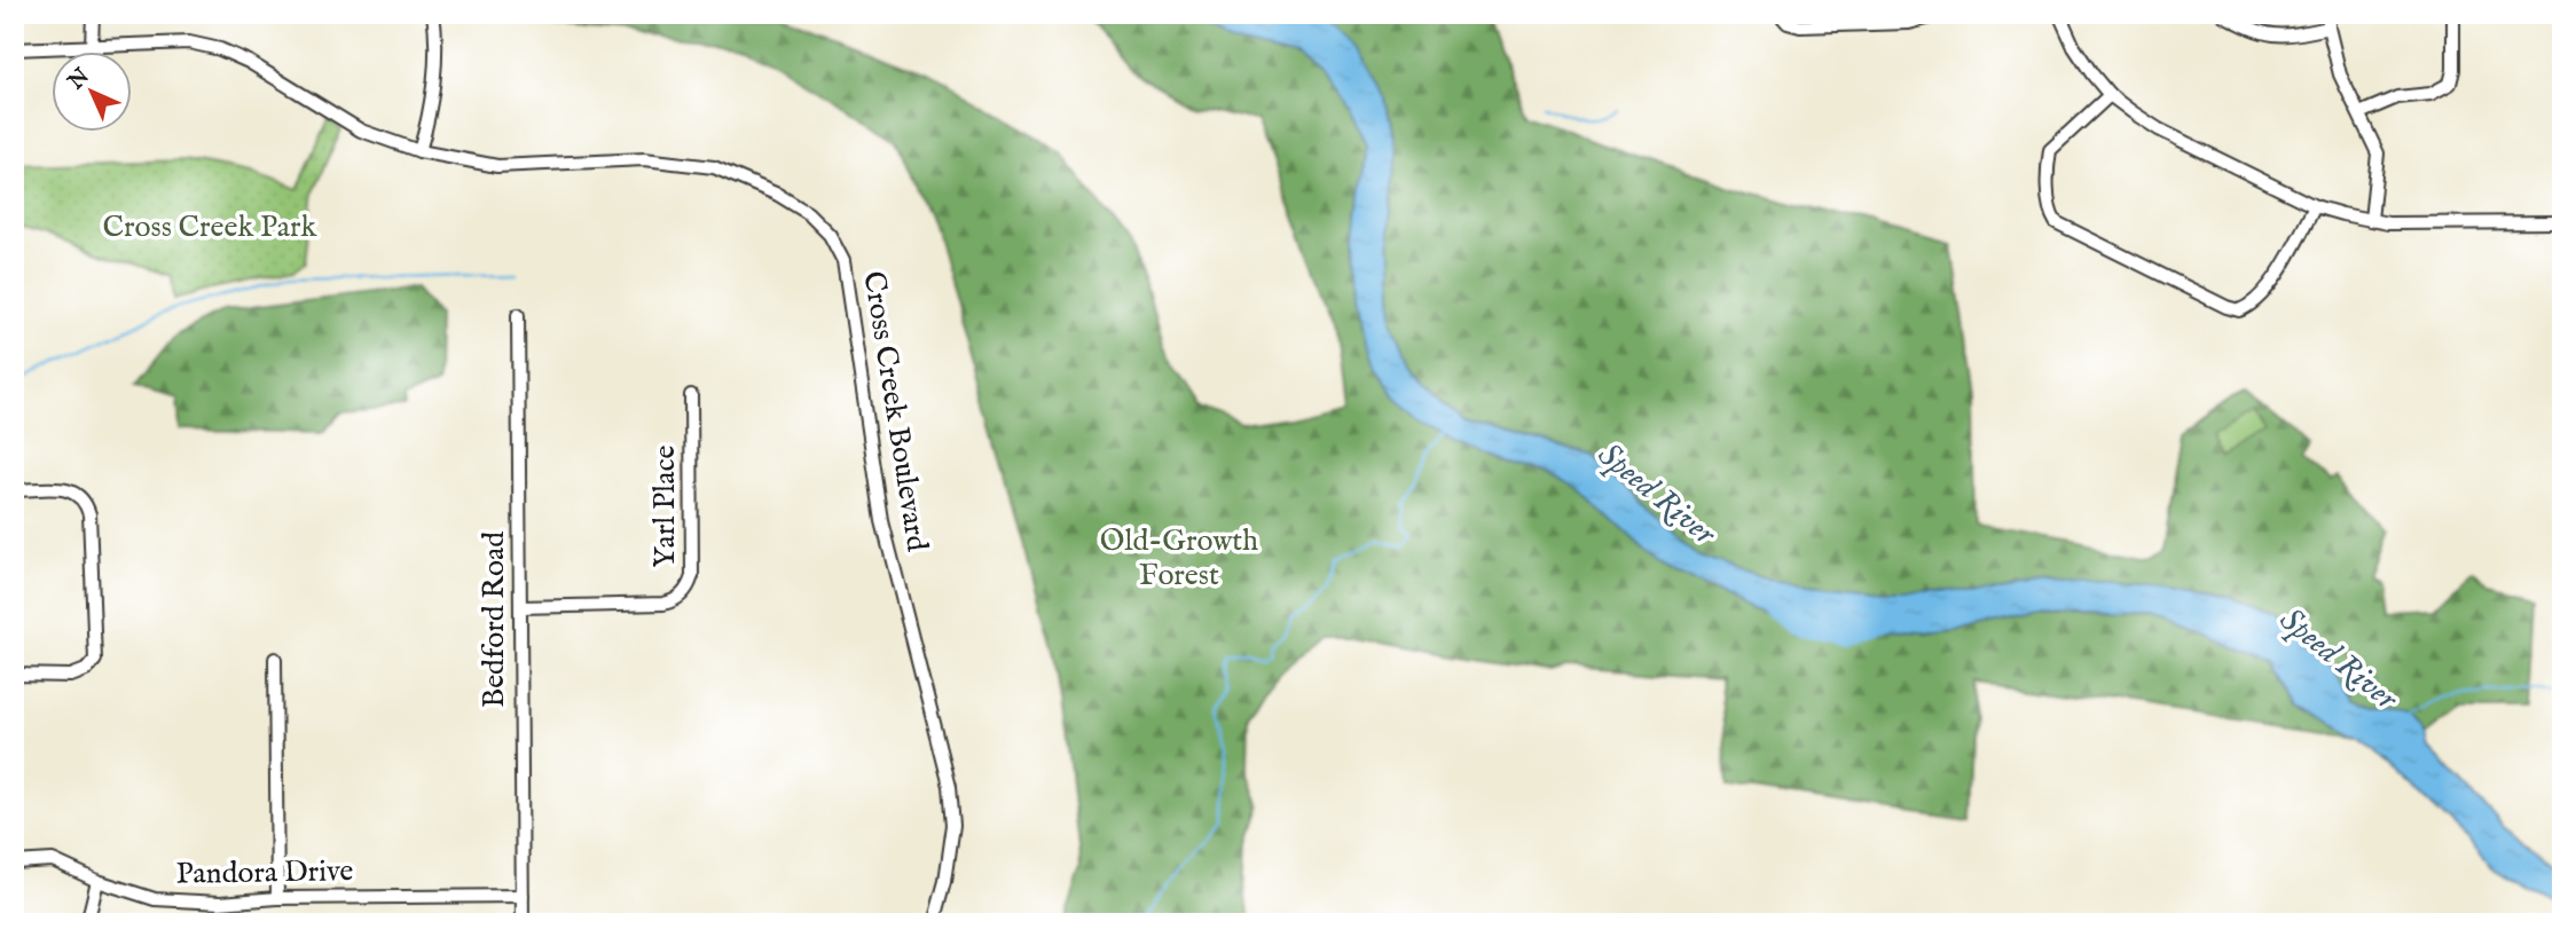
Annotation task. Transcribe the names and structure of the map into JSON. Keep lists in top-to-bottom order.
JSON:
{
  "streets": {
    "street": [
      "Cross Creek Boulevard",
      "Yarl Place",
      "Bedford Road",
      "Pandora Drive"
    ]
  },
  "crossings": [
    ["Yarl Place", "Bedford Road"],
    ["Bedford Road", "Pandora Drive"]
  ],
  "water": ["Speed River"],
  "parks": ["Cross Creek Park", "Old-Growth Forest"],
  "north": "top left"
}
